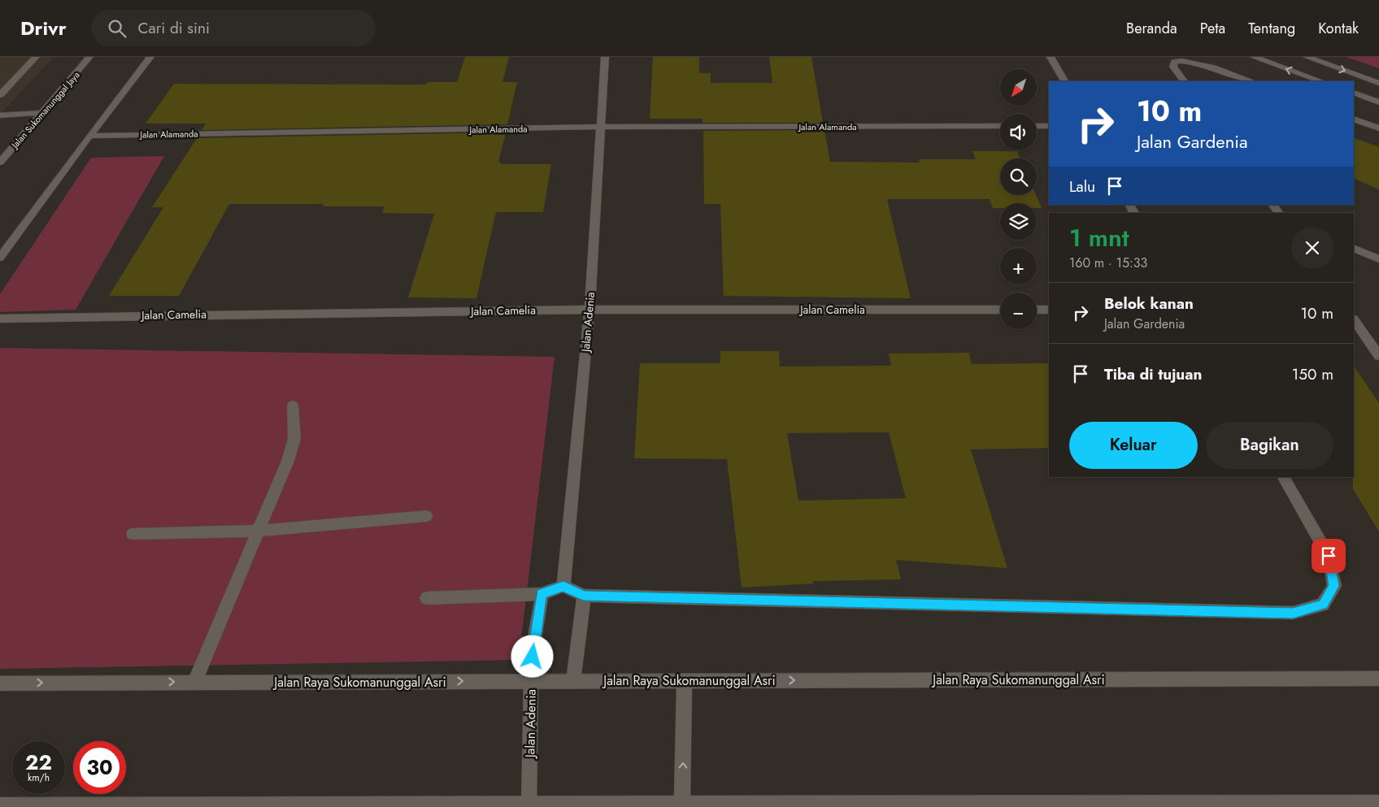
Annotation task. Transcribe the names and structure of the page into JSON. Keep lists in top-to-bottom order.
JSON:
{
  "streets": {
    "street": [
      "Jalan Sukomanunggal Jaya",
      "Jalan Alamanda",
      "Jalan Camelia",
      "Jalan Adenia",
      "Jalan Raya Sukomanunggal Asri"
    ]
  },
  "crossings": [
    ["Jalan Alamanda", "Jalan Adenia"],
    ["Jalan Camelia", "Jalan Adenia"],
    ["Jalan Adenia", "Jalan Raya Sukomanunggal Asri"]
  ],
  "one_way": ["Jalan Raya Sukomanunggal Asri"],
  "north": "bottom left",
  "page": {
    "header": "Drivr",
    "search": "Cari di sini",
    "nav": [
      "Beranda",
      "Peta",
      "Tentang",
      "Kontak"
    ],
    "map_buttons": ["+", "−"],
    "turn": ["10 m", "Jalan Gardenia"],
    "then": "Lalu",
    "heading": ["1 mnt", "160 m · 15:33"],
    "list": [
      {
        "name": "Belok kanan",
        "note": "Jalan Gardenia",
        "value": "10 m"
      },
      {
        "name": "Tiba di tujuan",
        "value": "150 m"
      }
    ],
    "buttons": ["Keluar", "Bagikan"],
    "speed": "22 km/h",
    "limit": "30"
  }
}
